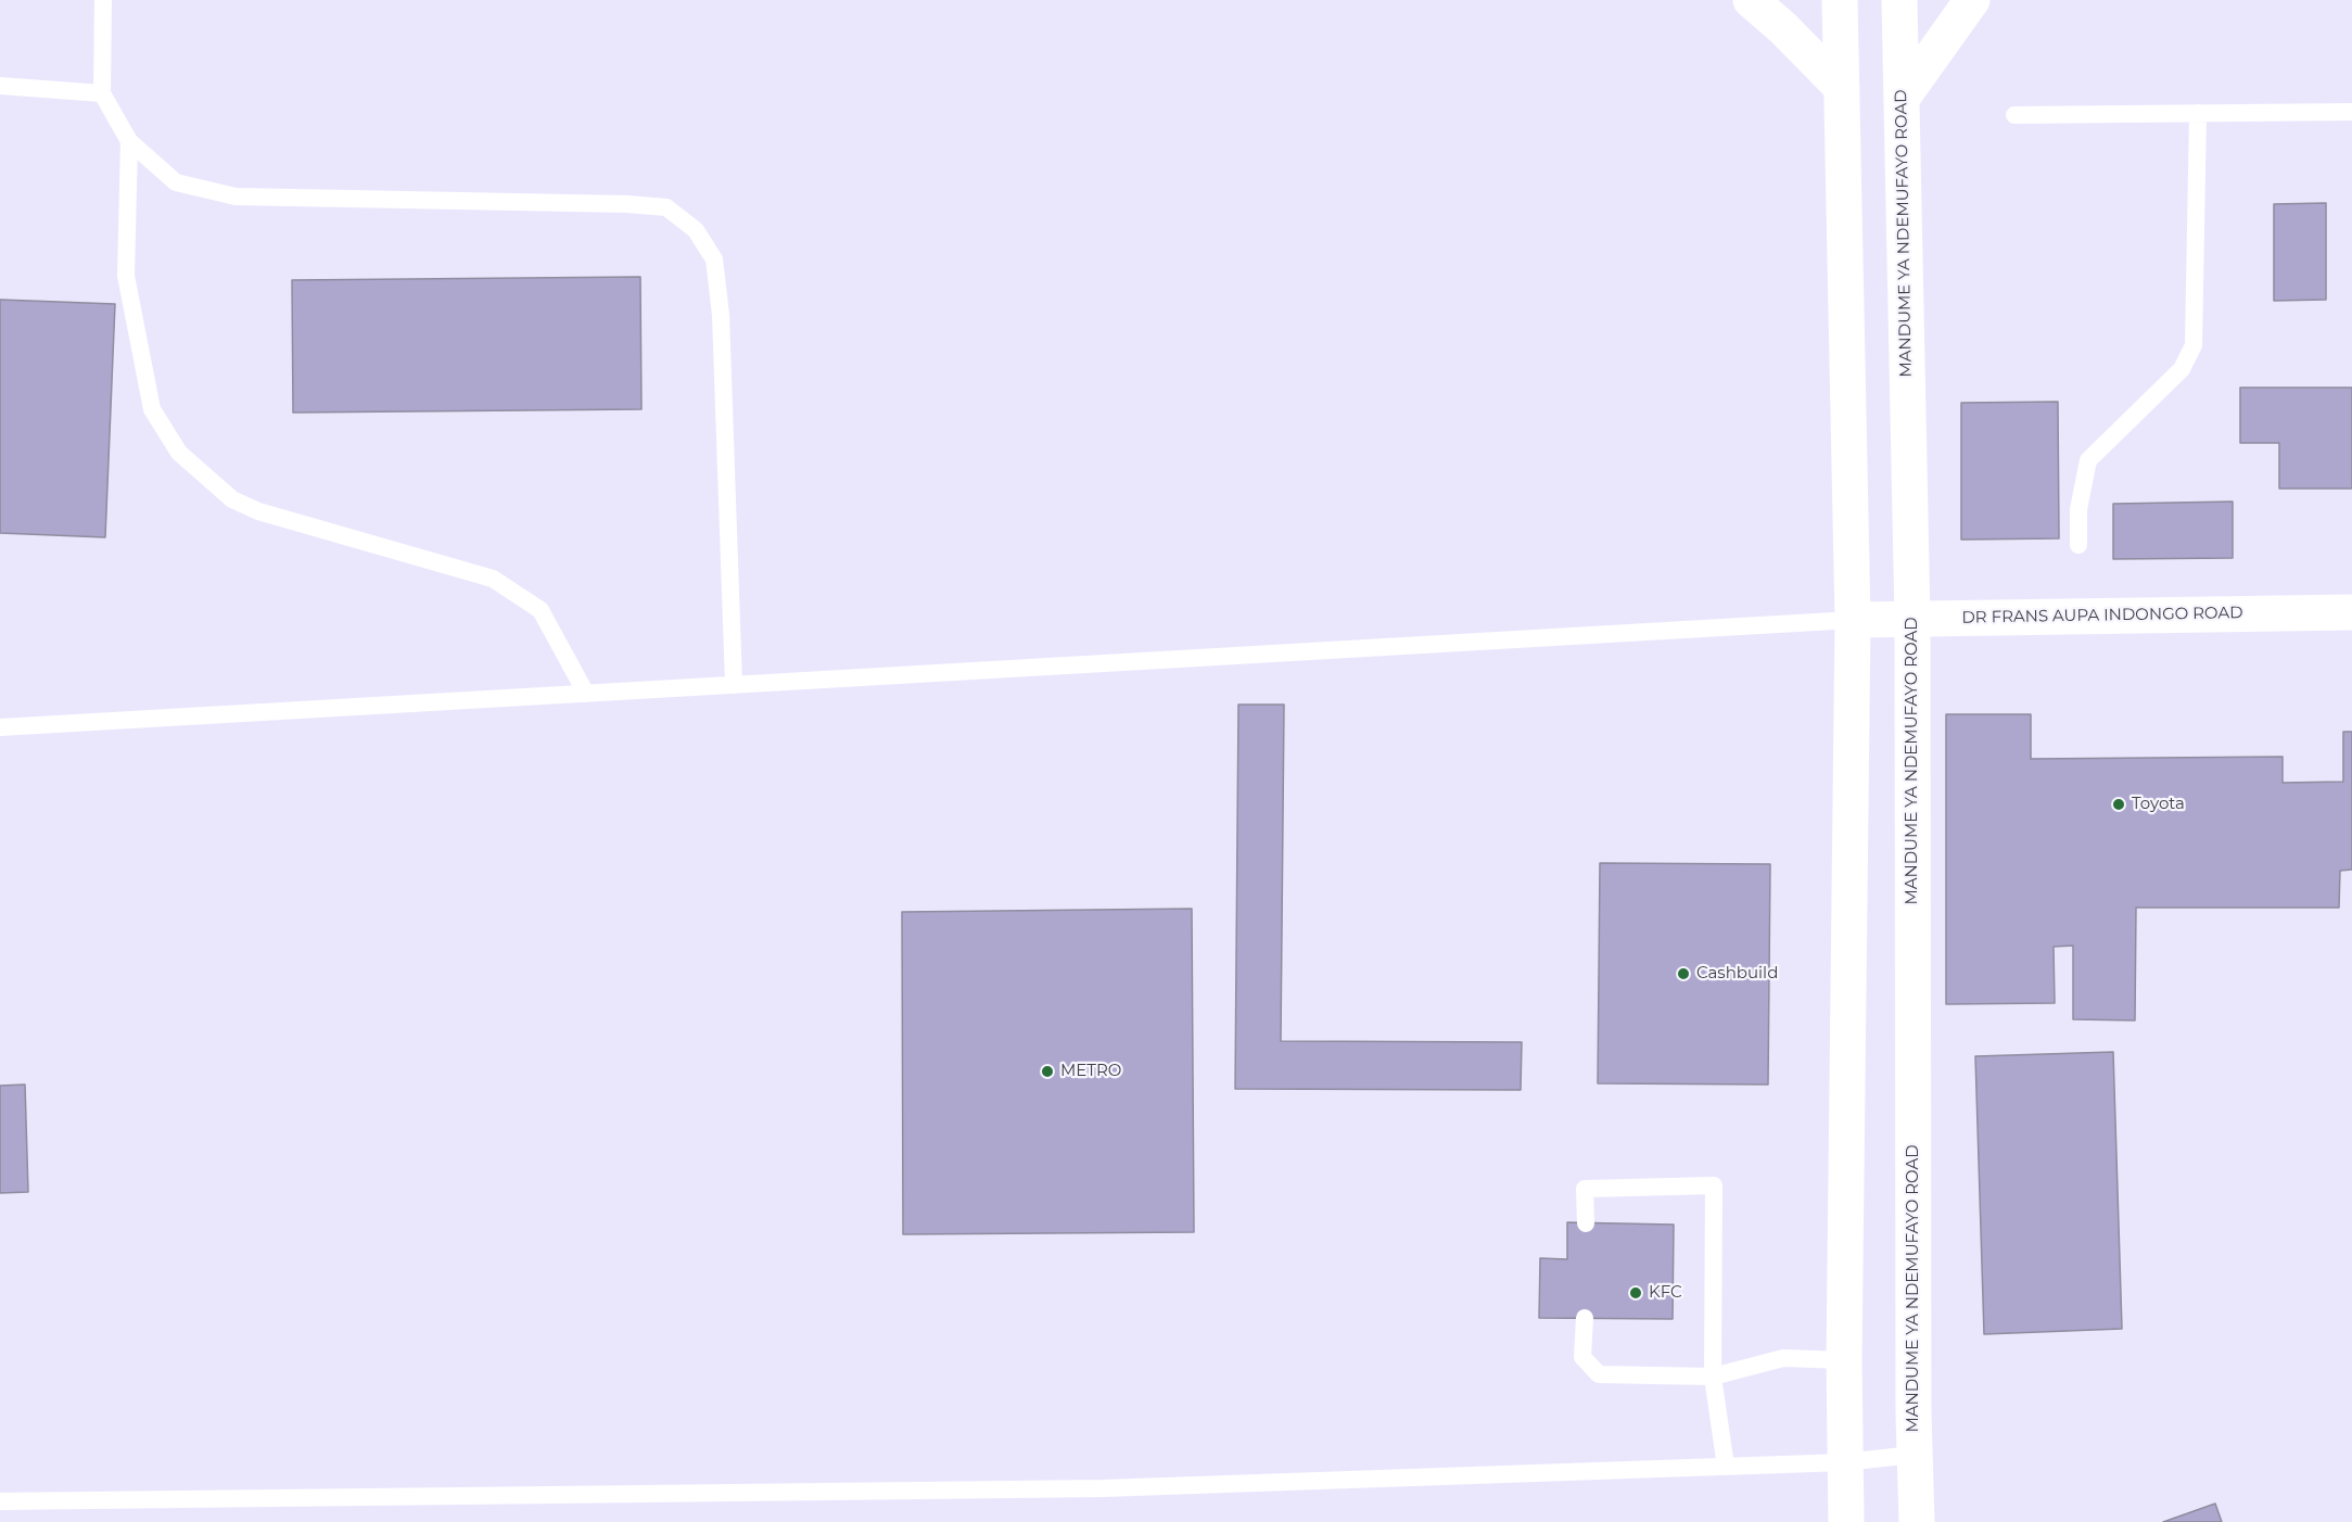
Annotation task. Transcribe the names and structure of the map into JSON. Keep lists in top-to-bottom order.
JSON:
{
  "streets": {
    "main road": ["MANDUME YA NDEMUFAYO ROAD", "DR FRANS AUPA INDONGO ROAD"]
  },
  "crossings": [
    ["MANDUME YA NDEMUFAYO ROAD", "DR FRANS AUPA INDONGO ROAD"]
  ],
  "places": [
    "Toyota",
    "Cashbuild",
    "METRO",
    "KFC"
  ]
}
